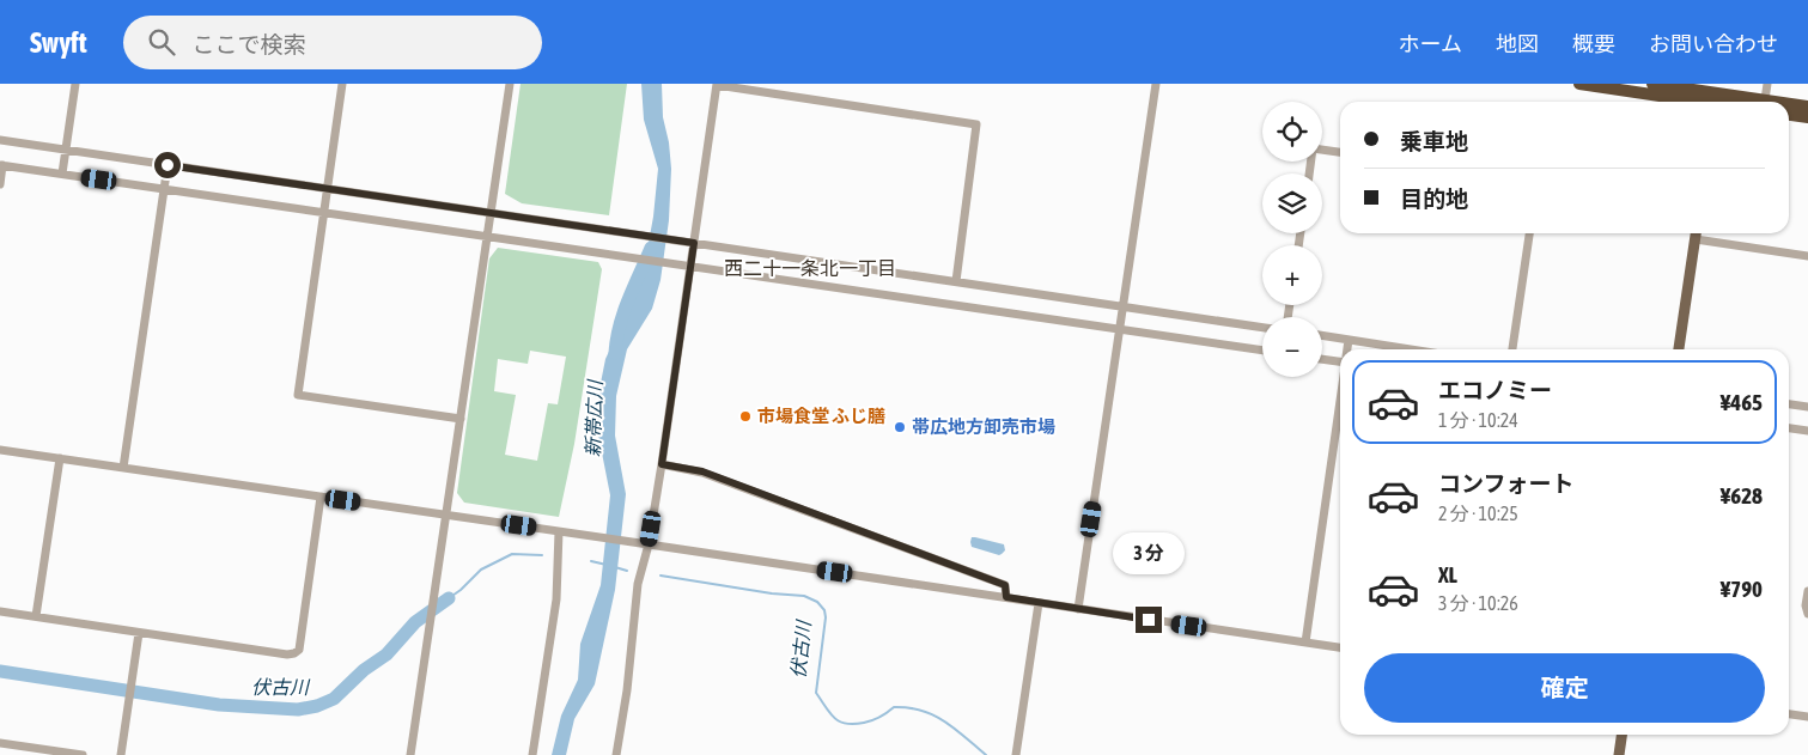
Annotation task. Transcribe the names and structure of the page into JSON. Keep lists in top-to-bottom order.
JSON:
{
  "districts": ["西二十一条北一丁目"],
  "water": ["新帯広川", "伏古川"],
  "places": ["市場食堂 ふじ膳", "帯広地方卸売市場"],
  "page": {
    "header": "Swyft",
    "search": "ここで検索",
    "nav": [
      "ホーム",
      "地図",
      "概要",
      "お問い合わせ"
    ],
    "map_buttons": ["+", "−"],
    "banner": ["乗車地", "目的地"],
    "list": [
      {
        "name": "エコノミー",
        "note": "1 分 · 10:24",
        "value": "¥465"
      },
      {
        "name": "コンフォート",
        "note": "2 分 · 10:25",
        "value": "¥628"
      },
      {
        "name": "XL",
        "note": "3 分 · 10:26",
        "value": "¥790"
      }
    ],
    "bubble": "3 分",
    "buttons": "確定"
  }
}
